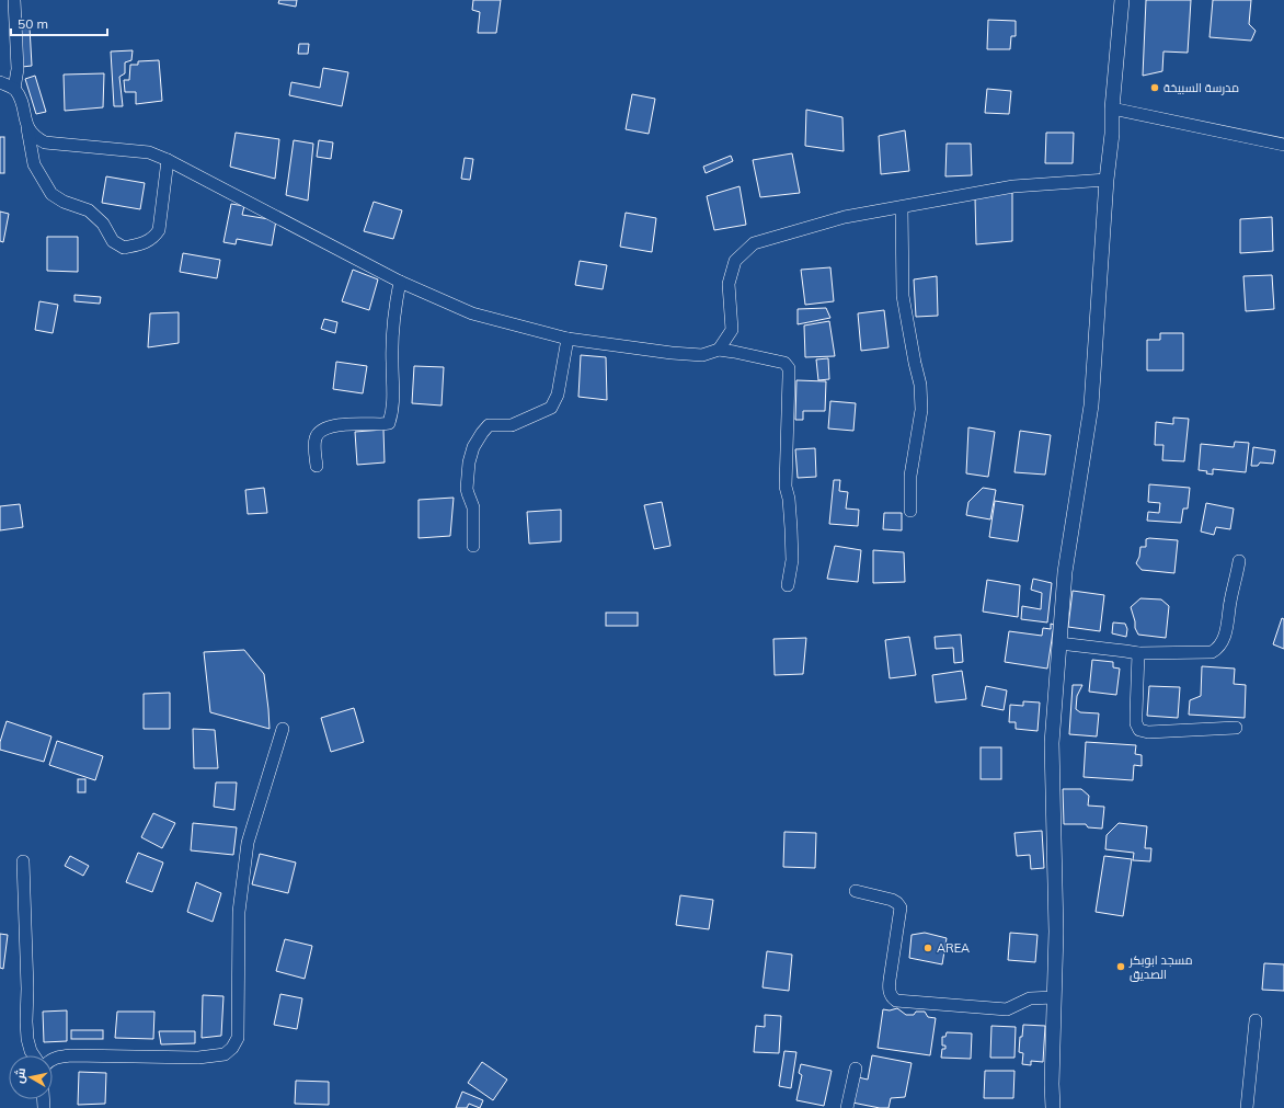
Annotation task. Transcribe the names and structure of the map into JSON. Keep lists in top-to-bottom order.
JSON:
{
  "places": ["مدرسة السبيخة", "AREA", "مسجد ابوبكر الصديق"],
  "scale_bar": "50 m",
  "north": "left"
}
